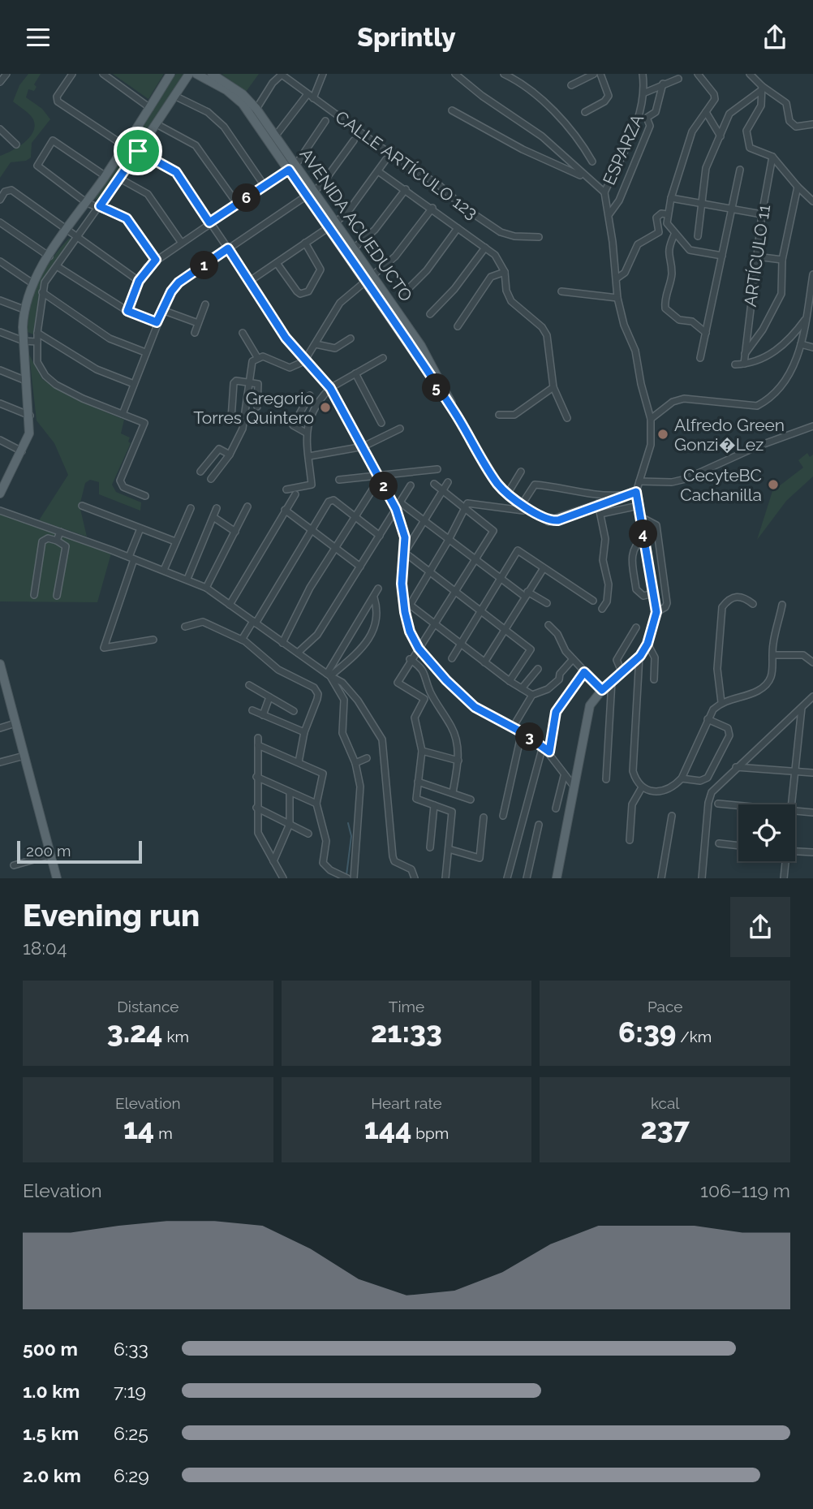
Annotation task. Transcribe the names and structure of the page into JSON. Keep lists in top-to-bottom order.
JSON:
{
  "streets": {
    "main road": ["AVENIDA ACUEDUCTO"],
    "street": ["ESPARZA", "CALLE ARTÍCULO 123", "ARTÍCULO 11"]
  },
  "places": ["Gregorio Torres Quintero", "Alfredo Green Gonzi�Lez", "CecyteBC Cachanilla"],
  "scale_bar": "200 m",
  "page": {
    "header": "Sprintly",
    "pins": [
      "6",
      "1",
      "5",
      "2",
      "4",
      "3"
    ],
    "scale": "200 m",
    "heading": ["Evening run", "18:04"],
    "stats": [
      ["Distance", "3.24 km"],
      ["Time", "21:33"],
      ["Pace", "6:39 /km"],
      ["Elevation", "14 m"],
      ["Heart rate", "144 bpm"],
      ["kcal", "237"]
    ],
    "chart": ["Elevation", "106–119 m"],
    "list": [
      {
        "name": "500 m",
        "note": "6:33"
      },
      {
        "name": "1.0 km",
        "note": "7:19"
      },
      {
        "name": "1.5 km",
        "note": "6:25"
      },
      {
        "name": "2.0 km",
        "note": "6:29"
      }
    ]
  }
}
